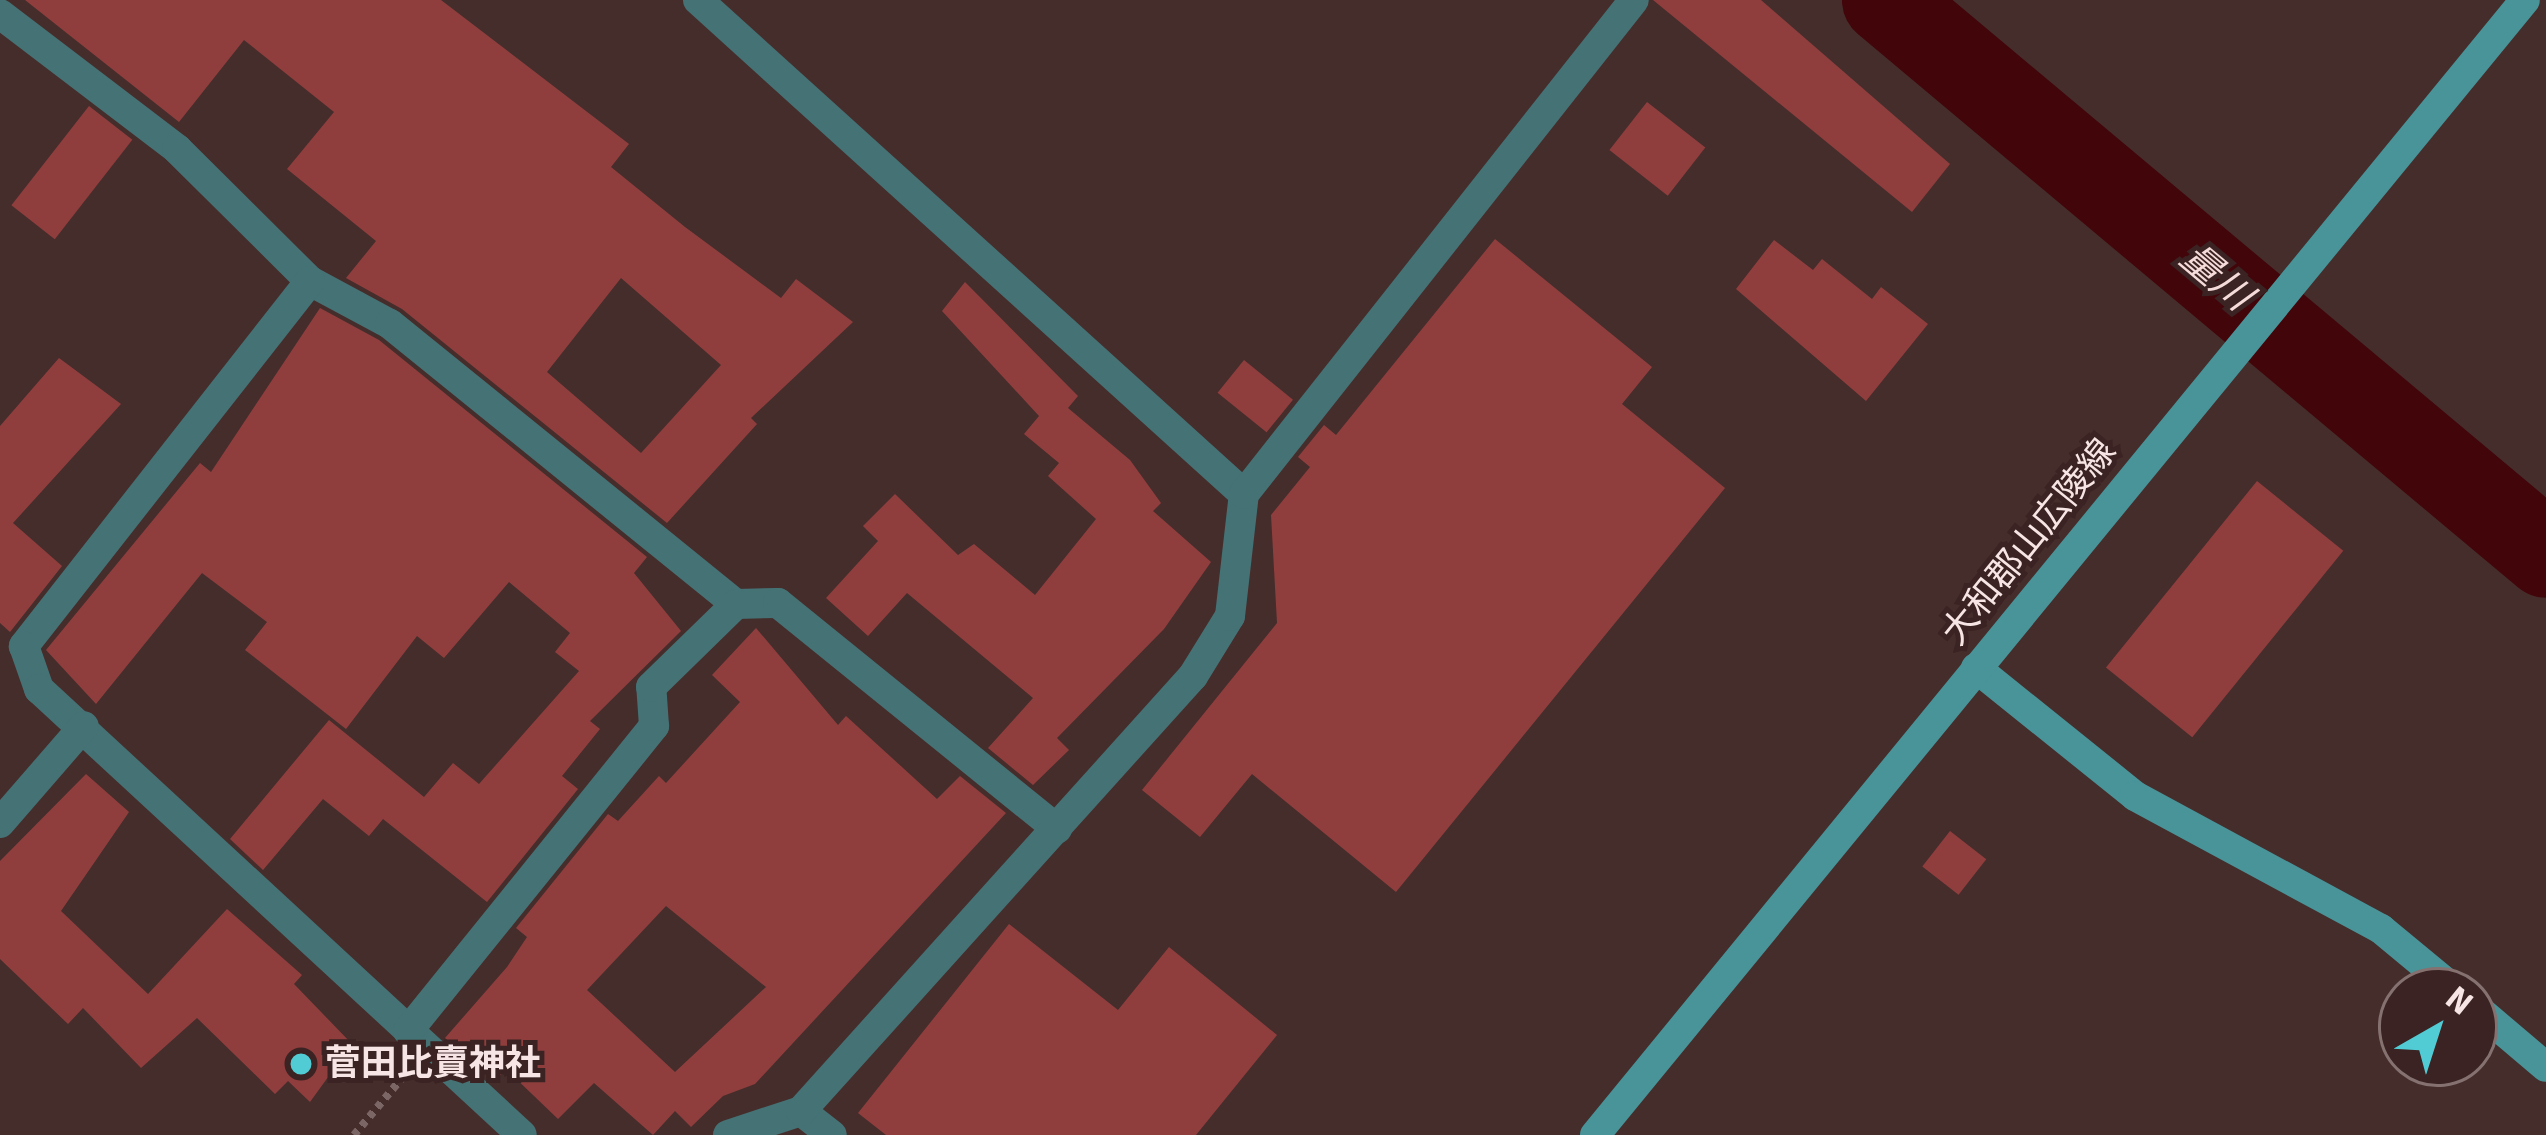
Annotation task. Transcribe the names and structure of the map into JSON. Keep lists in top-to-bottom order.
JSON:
{
  "streets": {
    "main road": ["大和郡山広陵線"]
  },
  "water": ["量川"],
  "places": ["菅田比賣神社"],
  "north": "top right"
}
